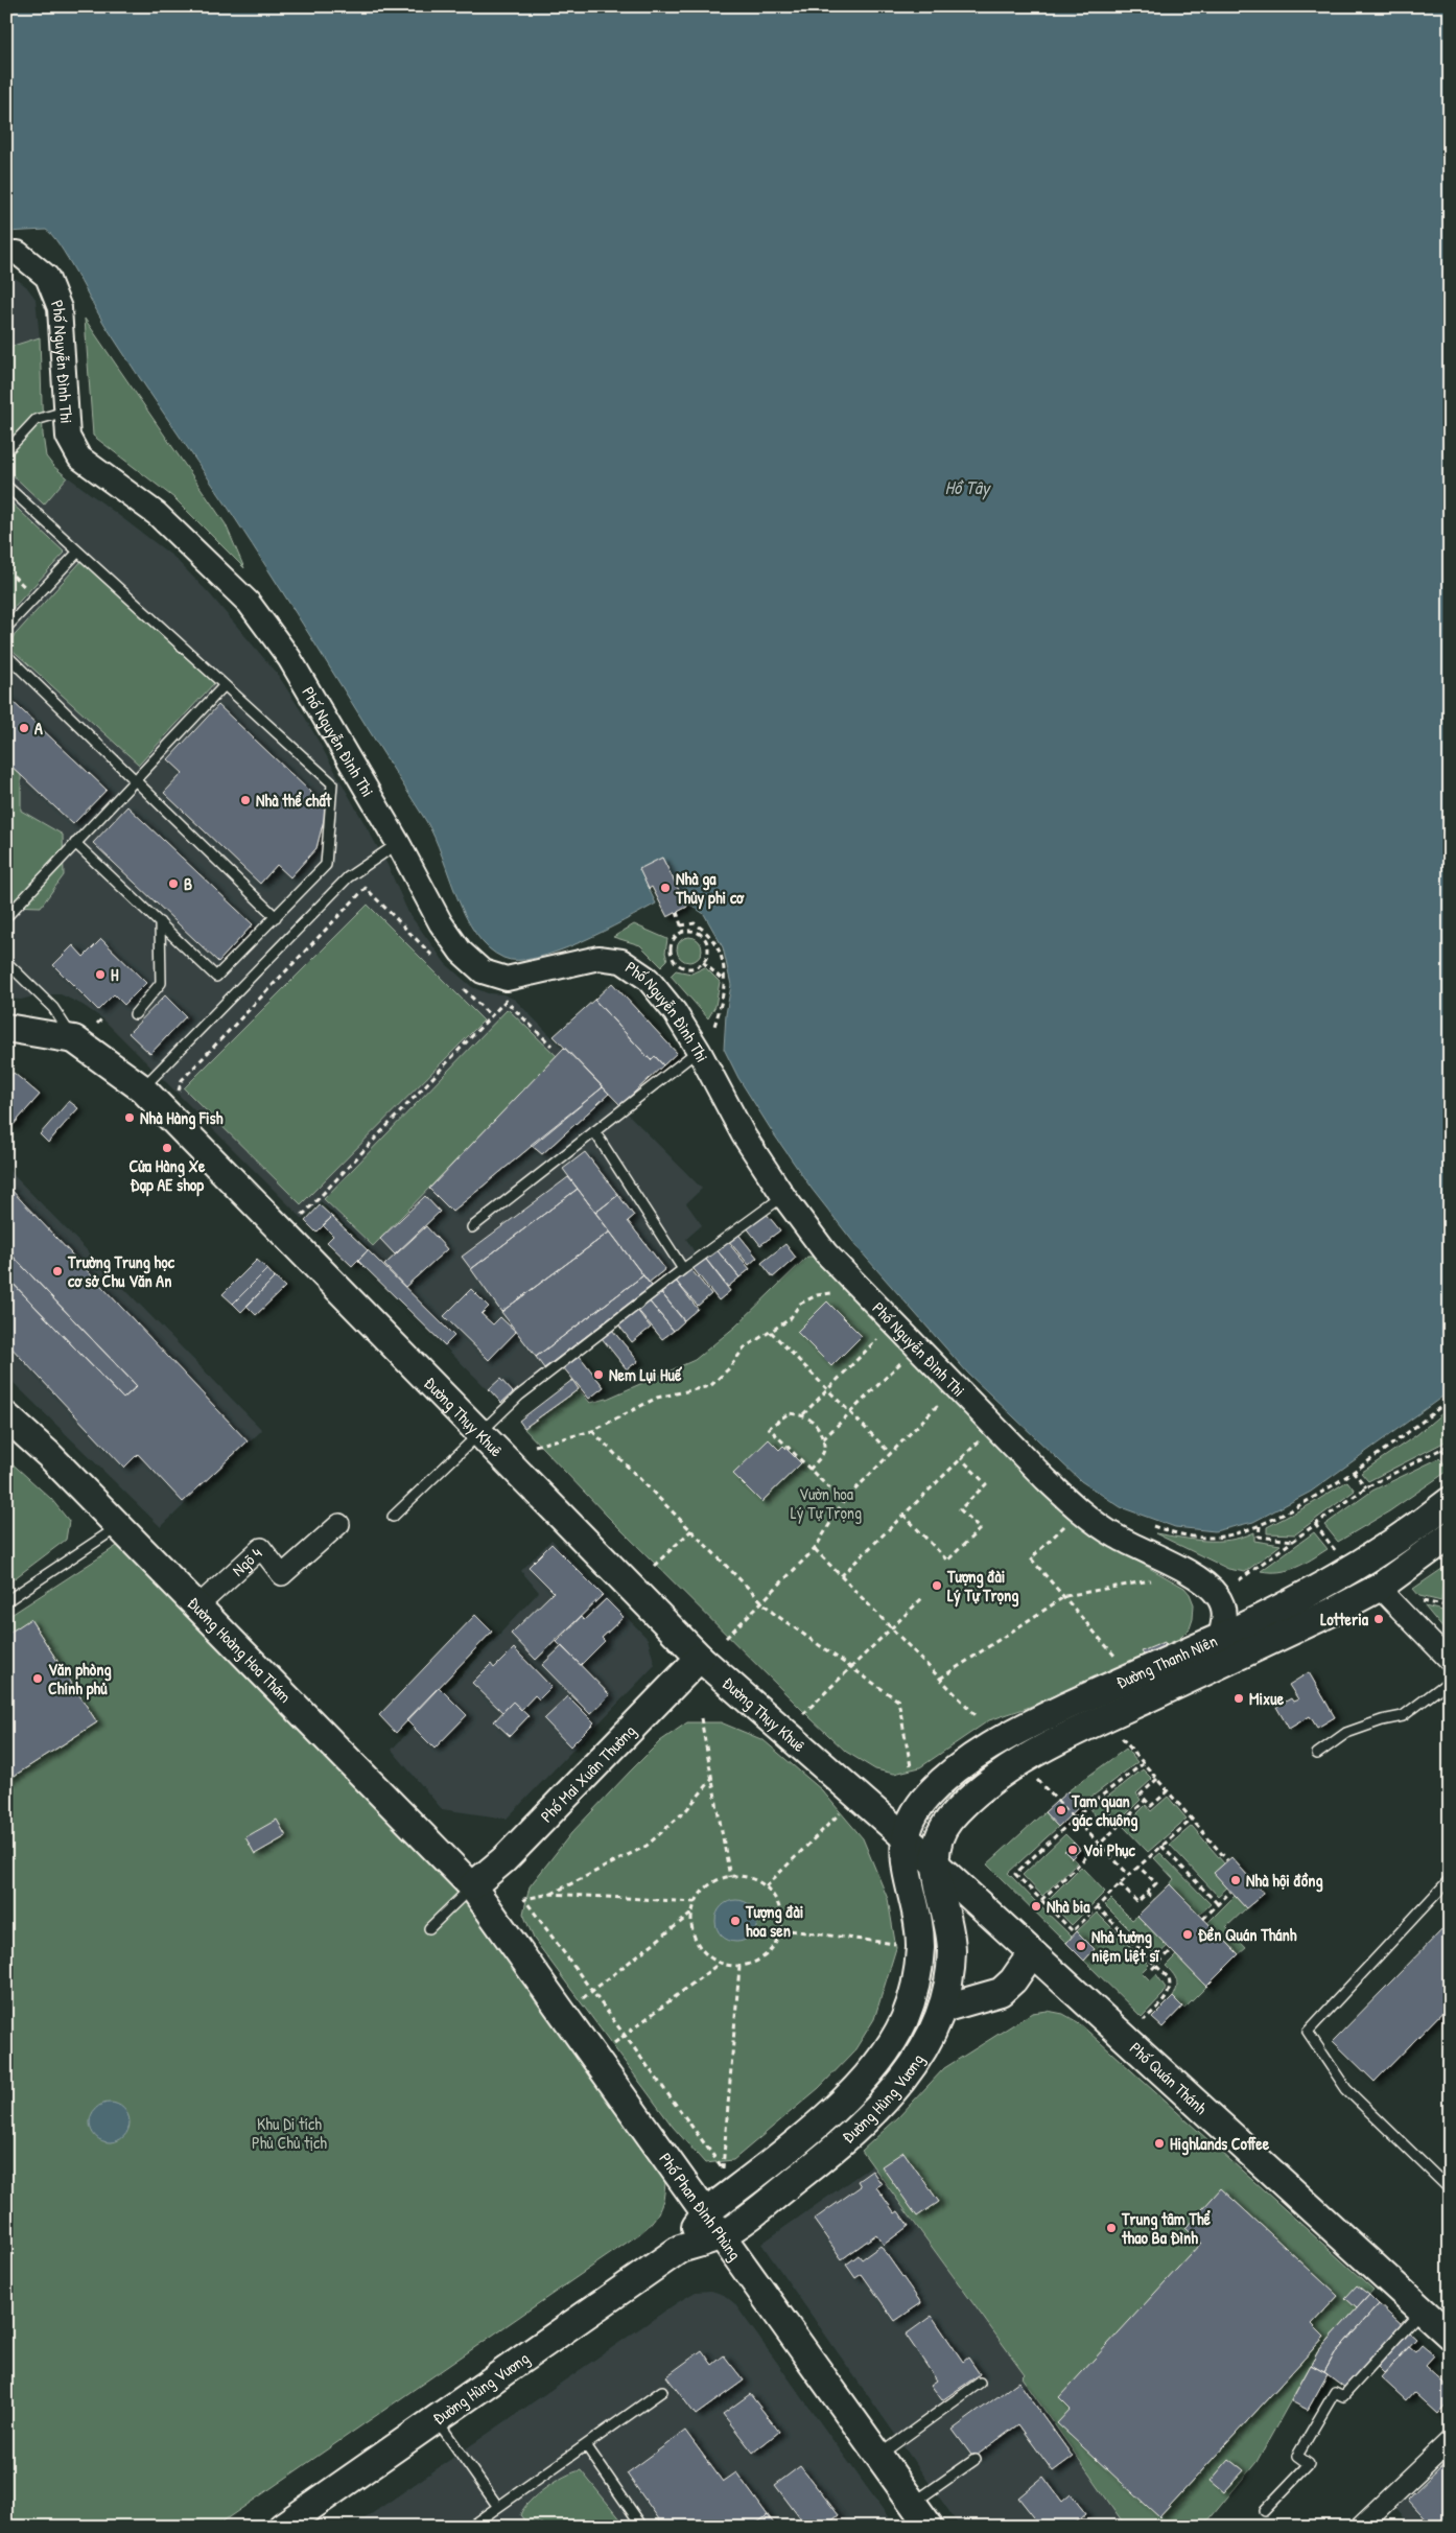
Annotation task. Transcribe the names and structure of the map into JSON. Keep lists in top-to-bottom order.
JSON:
{
  "streets": {
    "main road": [
      "Đường Thụy Khuê",
      "Đường Hoàng Hoa Thám",
      "Đường Thanh Niên",
      "Phố Mai Xuân Thưởng",
      "Phố Quán Thánh",
      "Đường Hùng Vương",
      "Phố Phan Đình Phùng"
    ],
    "street": ["Phố Nguyễn Đình Thi", "Ngõ 4"]
  },
  "crossings": [
    ["Phố Nguyễn Đình Thi", "Đường Thanh Niên"],
    ["Đường Thụy Khuê", "Đường Thanh Niên"],
    ["Đường Thụy Khuê", "Phố Mai Xuân Thưởng"],
    ["Đường Thụy Khuê", "Phố Quán Thánh"],
    ["Đường Thụy Khuê", "Đường Hùng Vương"],
    ["Ngõ 4", "Đường Hoàng Hoa Thám"],
    ["Đường Hoàng Hoa Thám", "Phố Mai Xuân Thưởng"],
    ["Đường Hoàng Hoa Thám", "Phố Phan Đình Phùng"],
    ["Đường Thanh Niên", "Phố Quán Thánh"],
    ["Đường Thanh Niên", "Đường Hùng Vương"],
    ["Phố Mai Xuân Thưởng", "Phố Phan Đình Phùng"],
    ["Phố Quán Thánh", "Đường Hùng Vương"],
    ["Đường Hùng Vương", "Phố Phan Đình Phùng"]
  ],
  "water": ["Hồ Tây"],
  "parks": ["Vườn hoa Lý Tự Trọng", "Khu Di tích Phủ Chủ tịch"],
  "places": [
    "A",
    "Nhà thể chất",
    "B",
    "Nhà ga Thủy phi cơ",
    "H",
    "Nhà Hàng Fish",
    "Cửa Hàng Xe Đạp AE shop",
    "Trường Trung học cơ sở Chu Văn An",
    "Nem Lụi Huế",
    "Tượng đài Lý Tự Trọng",
    "Lotteria",
    "Văn phòng Chính phủ",
    "Mixue",
    "Tam quan gác chuông",
    "Voi Phục",
    "Nhà hội đồng",
    "Nhà bia",
    "Tượng đài hoa sen",
    "Đền Quán Thánh",
    "Nhà tưởng niệm liệt sĩ",
    "Highlands Coffee",
    "Trung tâm Thể thao Ba Đình"
  ]
}
